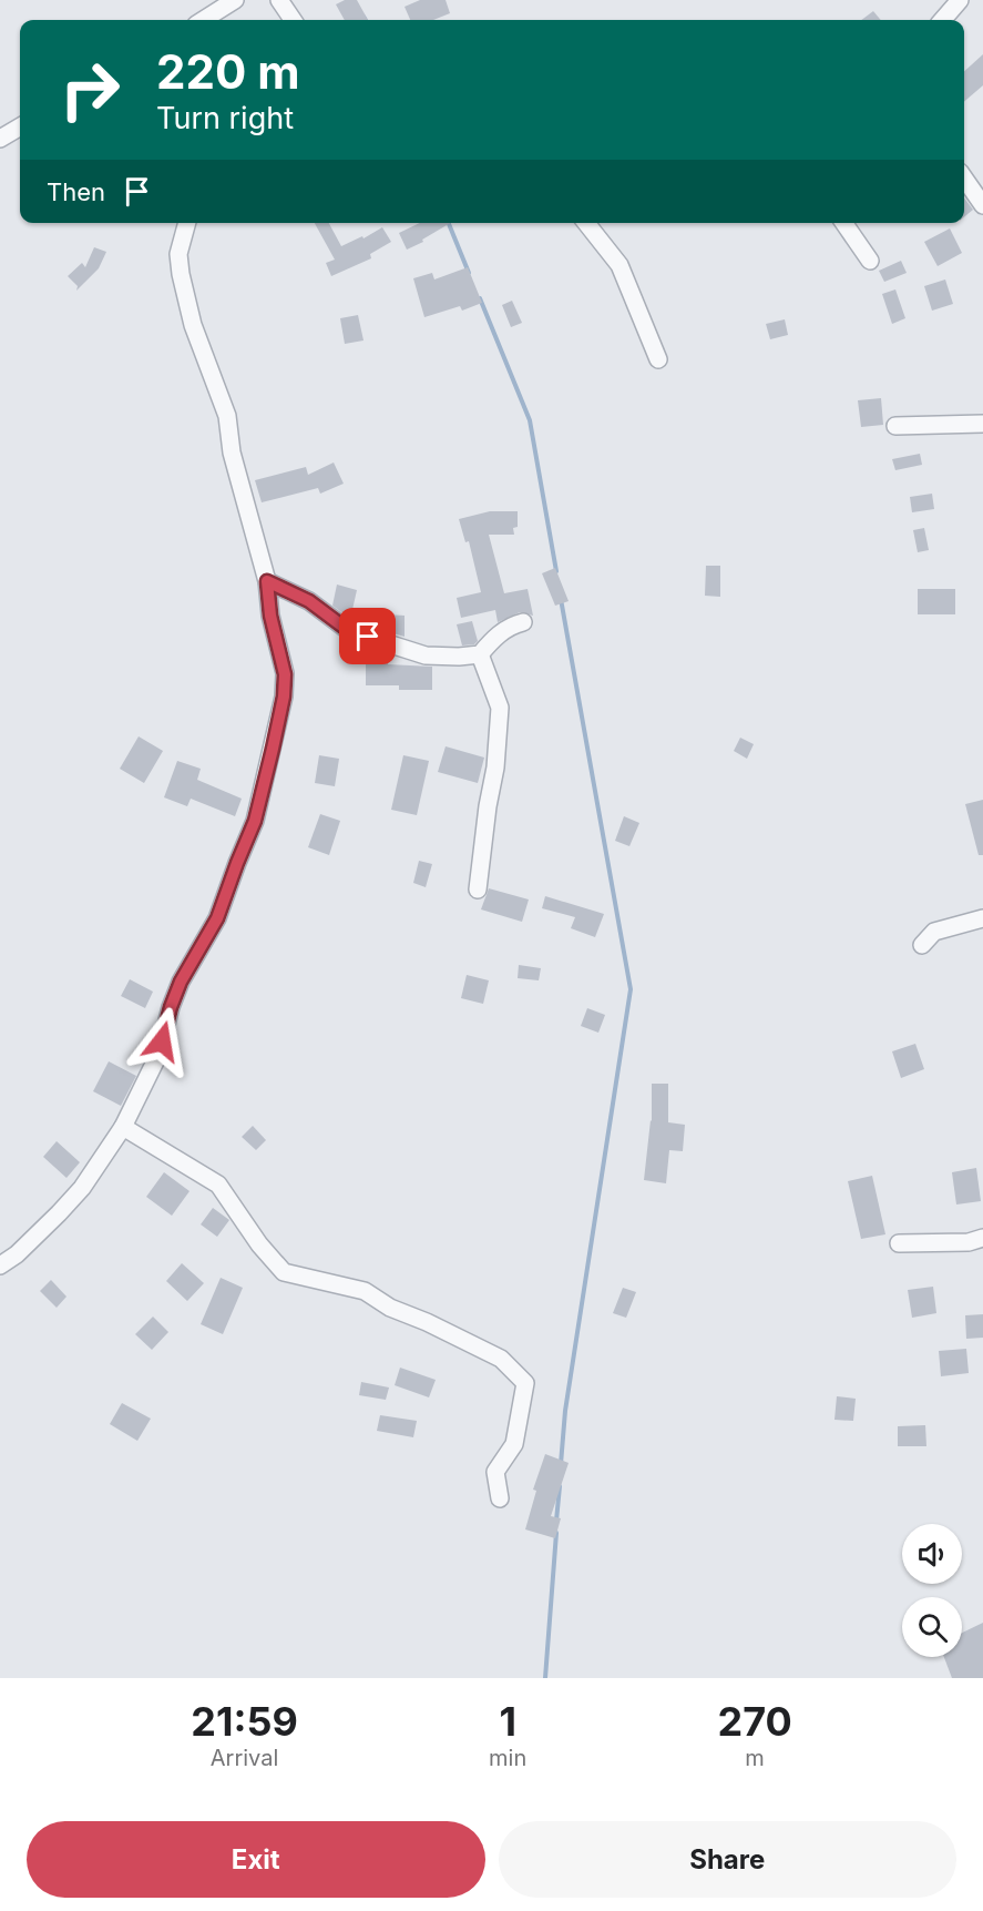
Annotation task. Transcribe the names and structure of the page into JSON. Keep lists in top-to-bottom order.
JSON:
{
  "page": {
    "turn": ["220 m", "Turn right"],
    "then": "Then",
    "eta": [
      "21:59",
      "Arrival",
      "1",
      "min",
      "270",
      "m"
    ],
    "buttons": ["Exit", "Share"]
  }
}
